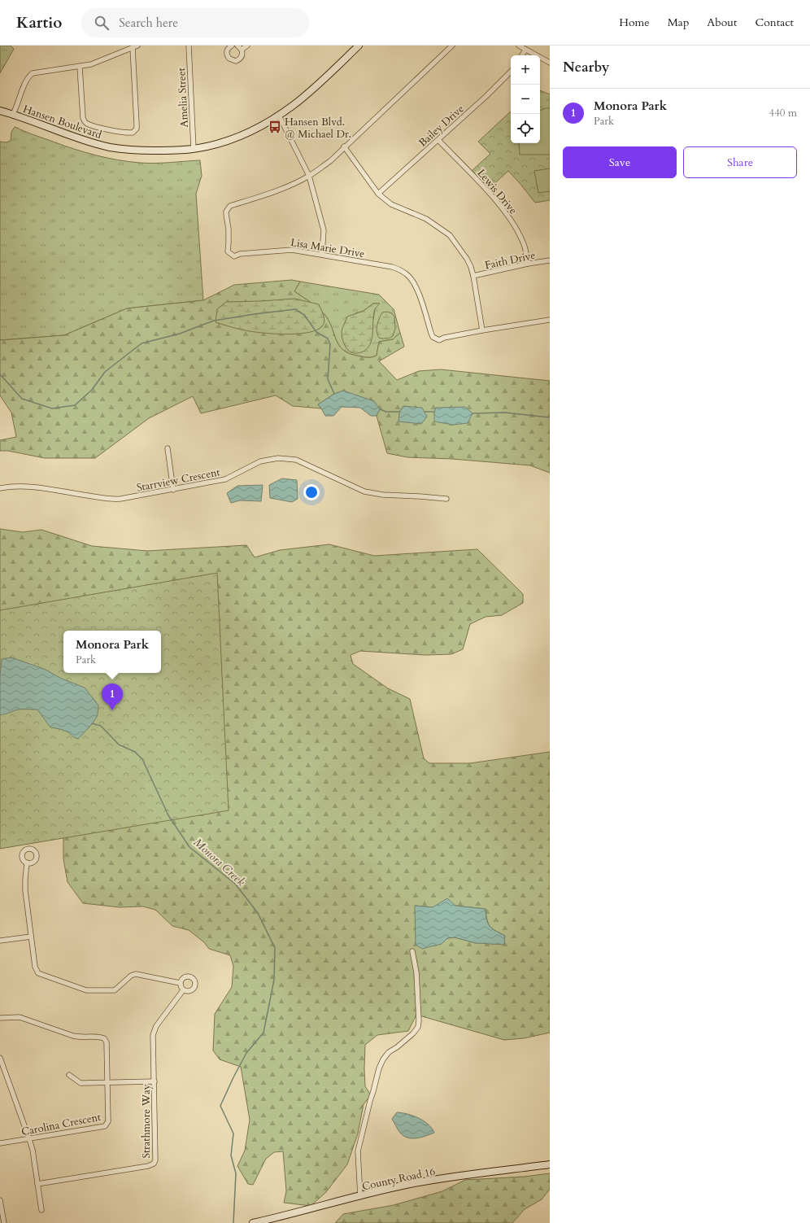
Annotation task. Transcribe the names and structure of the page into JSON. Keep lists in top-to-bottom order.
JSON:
{
  "streets": {
    "street": [
      "Amelia Street",
      "Hansen Boulevard",
      "Bailey Drive",
      "Lewis Drive",
      "Lisa Marie Drive",
      "Faith Drive",
      "Starrview Crescent",
      "Strathmore Way",
      "Carolina Crescent",
      "County Road 16"
    ]
  },
  "crossings": [
    ["Amelia Street", "Hansen Boulevard"],
    ["Bailey Drive", "Lewis Drive"],
    ["Lewis Drive", "Faith Drive"]
  ],
  "water": ["Monora Creek"],
  "places": {
    "bus stop": ["Hansen Blvd. @ Michael Dr."]
  },
  "page": {
    "header": "Kartio",
    "search": "Search here",
    "nav": [
      "Home",
      "Map",
      "About",
      "Contact"
    ],
    "heading": "Nearby",
    "map_buttons": ["+", "−"],
    "list": [
      {
        "mark": "1",
        "name": "Monora Park",
        "note": "Park",
        "value": "440 m"
      }
    ],
    "buttons": ["Save", "Share"],
    "popup": ["Monora Park", "Park"],
    "pins": "1"
  }
}
